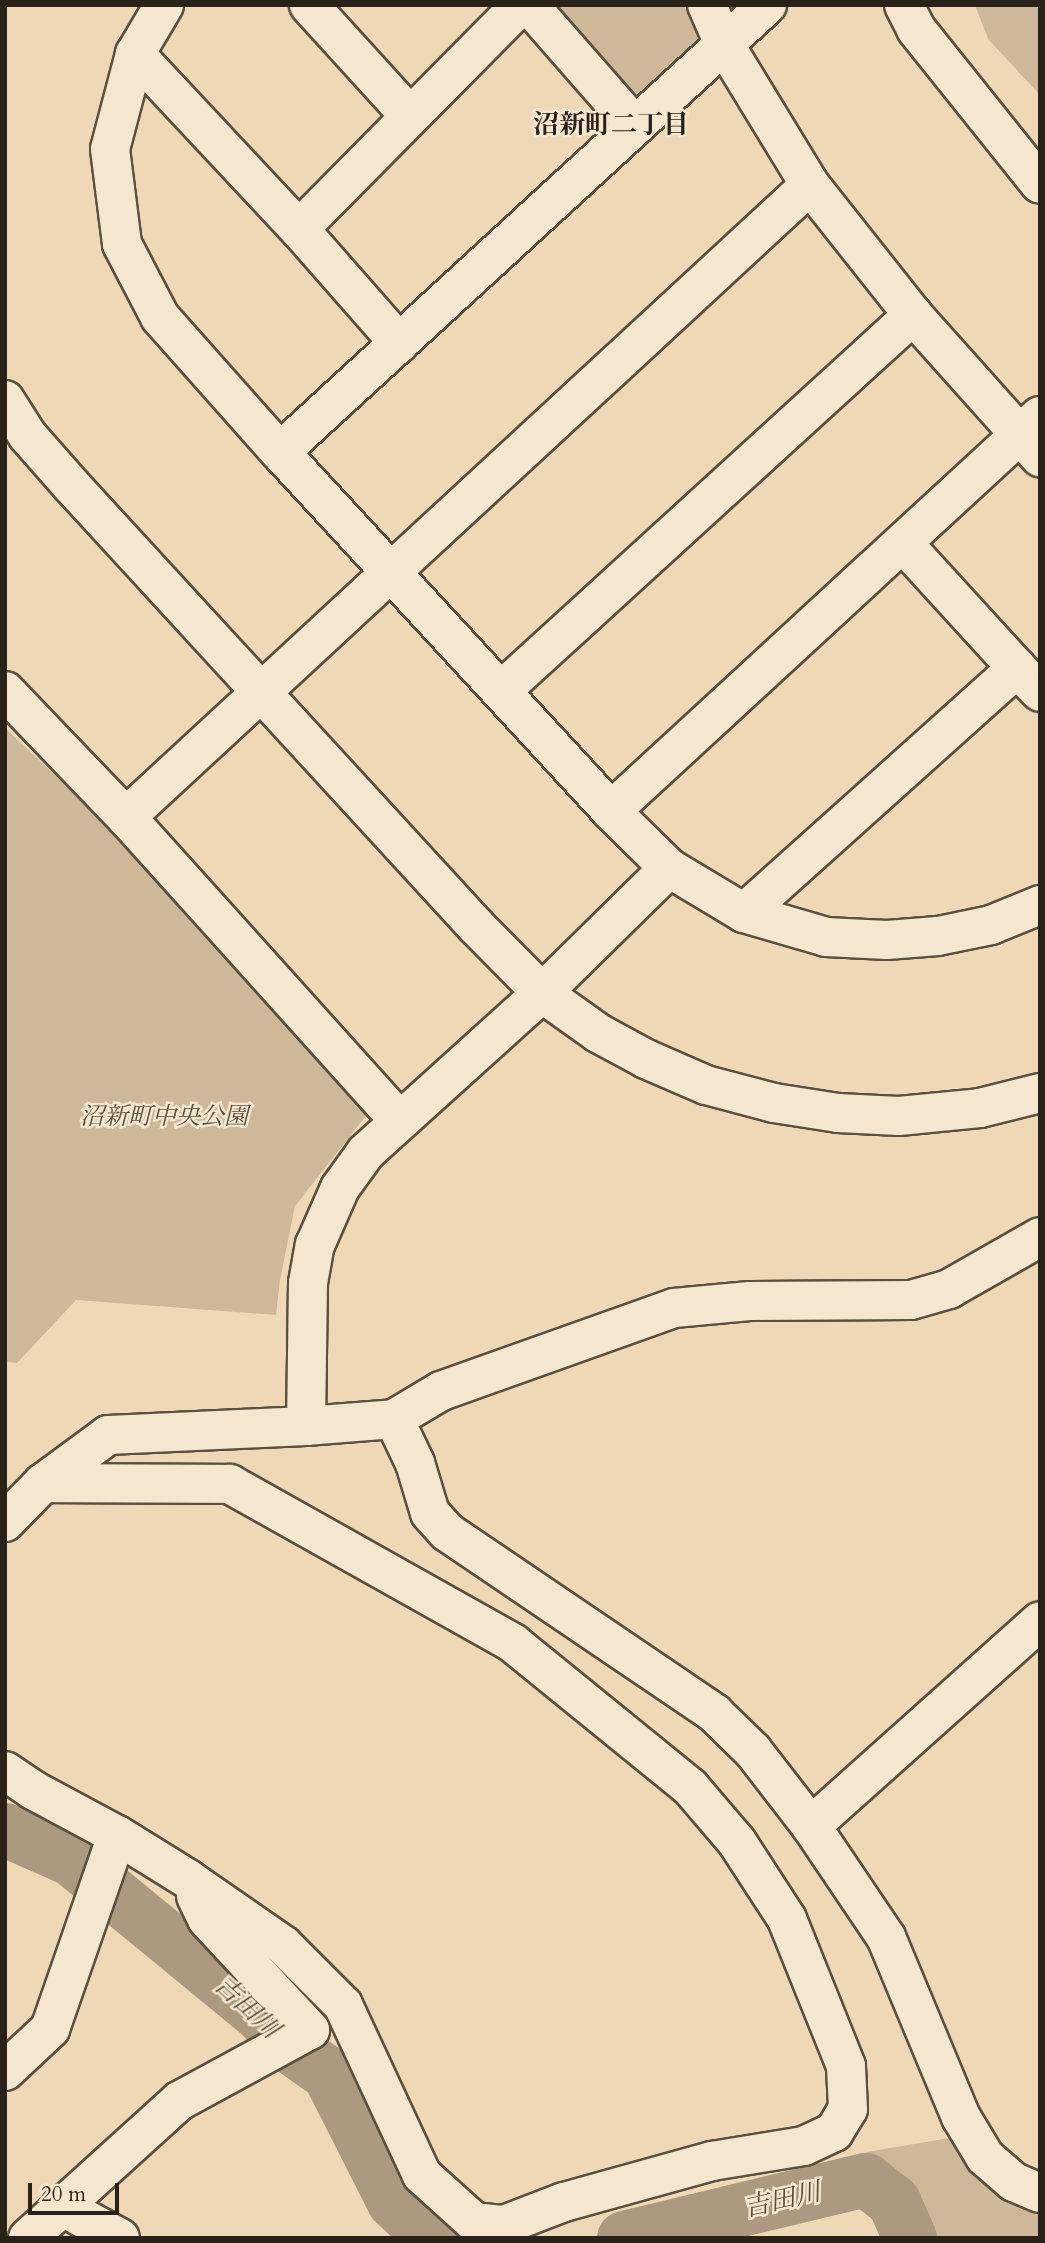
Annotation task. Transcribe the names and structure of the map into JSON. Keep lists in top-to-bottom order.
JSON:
{
  "districts": ["沼新町二丁目"],
  "water": ["吉田川"],
  "parks": ["沼新町中央公園"],
  "scale_bar": "20 m"
}
